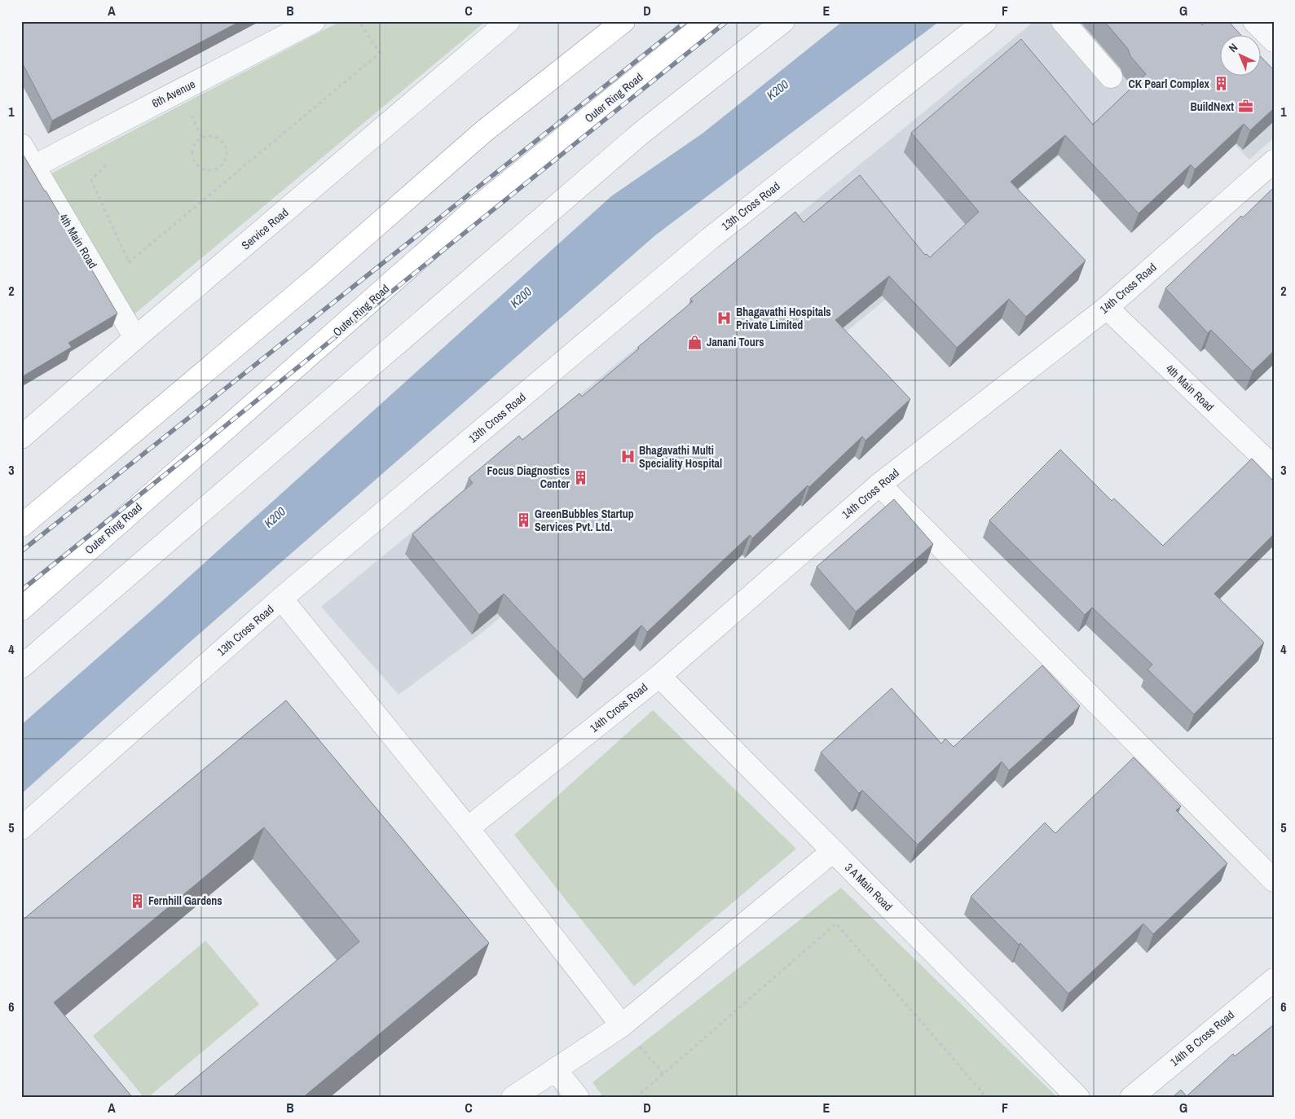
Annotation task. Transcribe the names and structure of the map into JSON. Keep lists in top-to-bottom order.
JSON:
{
  "streets": {
    "highway": ["Outer Ring Road"],
    "street": [
      "6th Avenue",
      "13th Cross Road",
      "Service Road",
      "4th Main Road",
      "14th Cross Road",
      "3 A Main Road",
      "14th B Cross Road"
    ]
  },
  "crossings": [
    ["6th Avenue", "4th Main Road"],
    ["Service Road", "4th Main Road"],
    ["4th Main Road", "14th Cross Road"],
    ["14th Cross Road", "3 A Main Road"]
  ],
  "water": ["K200"],
  "places": {
    "building": [
      "CK Pearl Complex",
      "Focus Diagnostics Center",
      "GreenBubbles Startup Services Pvt. Ltd.",
      "Fernhill Gardens"
    ],
    "office": ["BuildNext"],
    "hospital": ["Bhagavathi Hospitals Private Limited", "Bhagavathi Multi Speciality Hospital"],
    "shop": ["Janani Tours"]
  },
  "north": "top left",
  "grid": {
    "columns": [
      "A",
      "B",
      "C",
      "D",
      "E",
      "F",
      "G"
    ],
    "rows": [
      "1",
      "2",
      "3",
      "4",
      "5",
      "6"
    ]
  }
}
